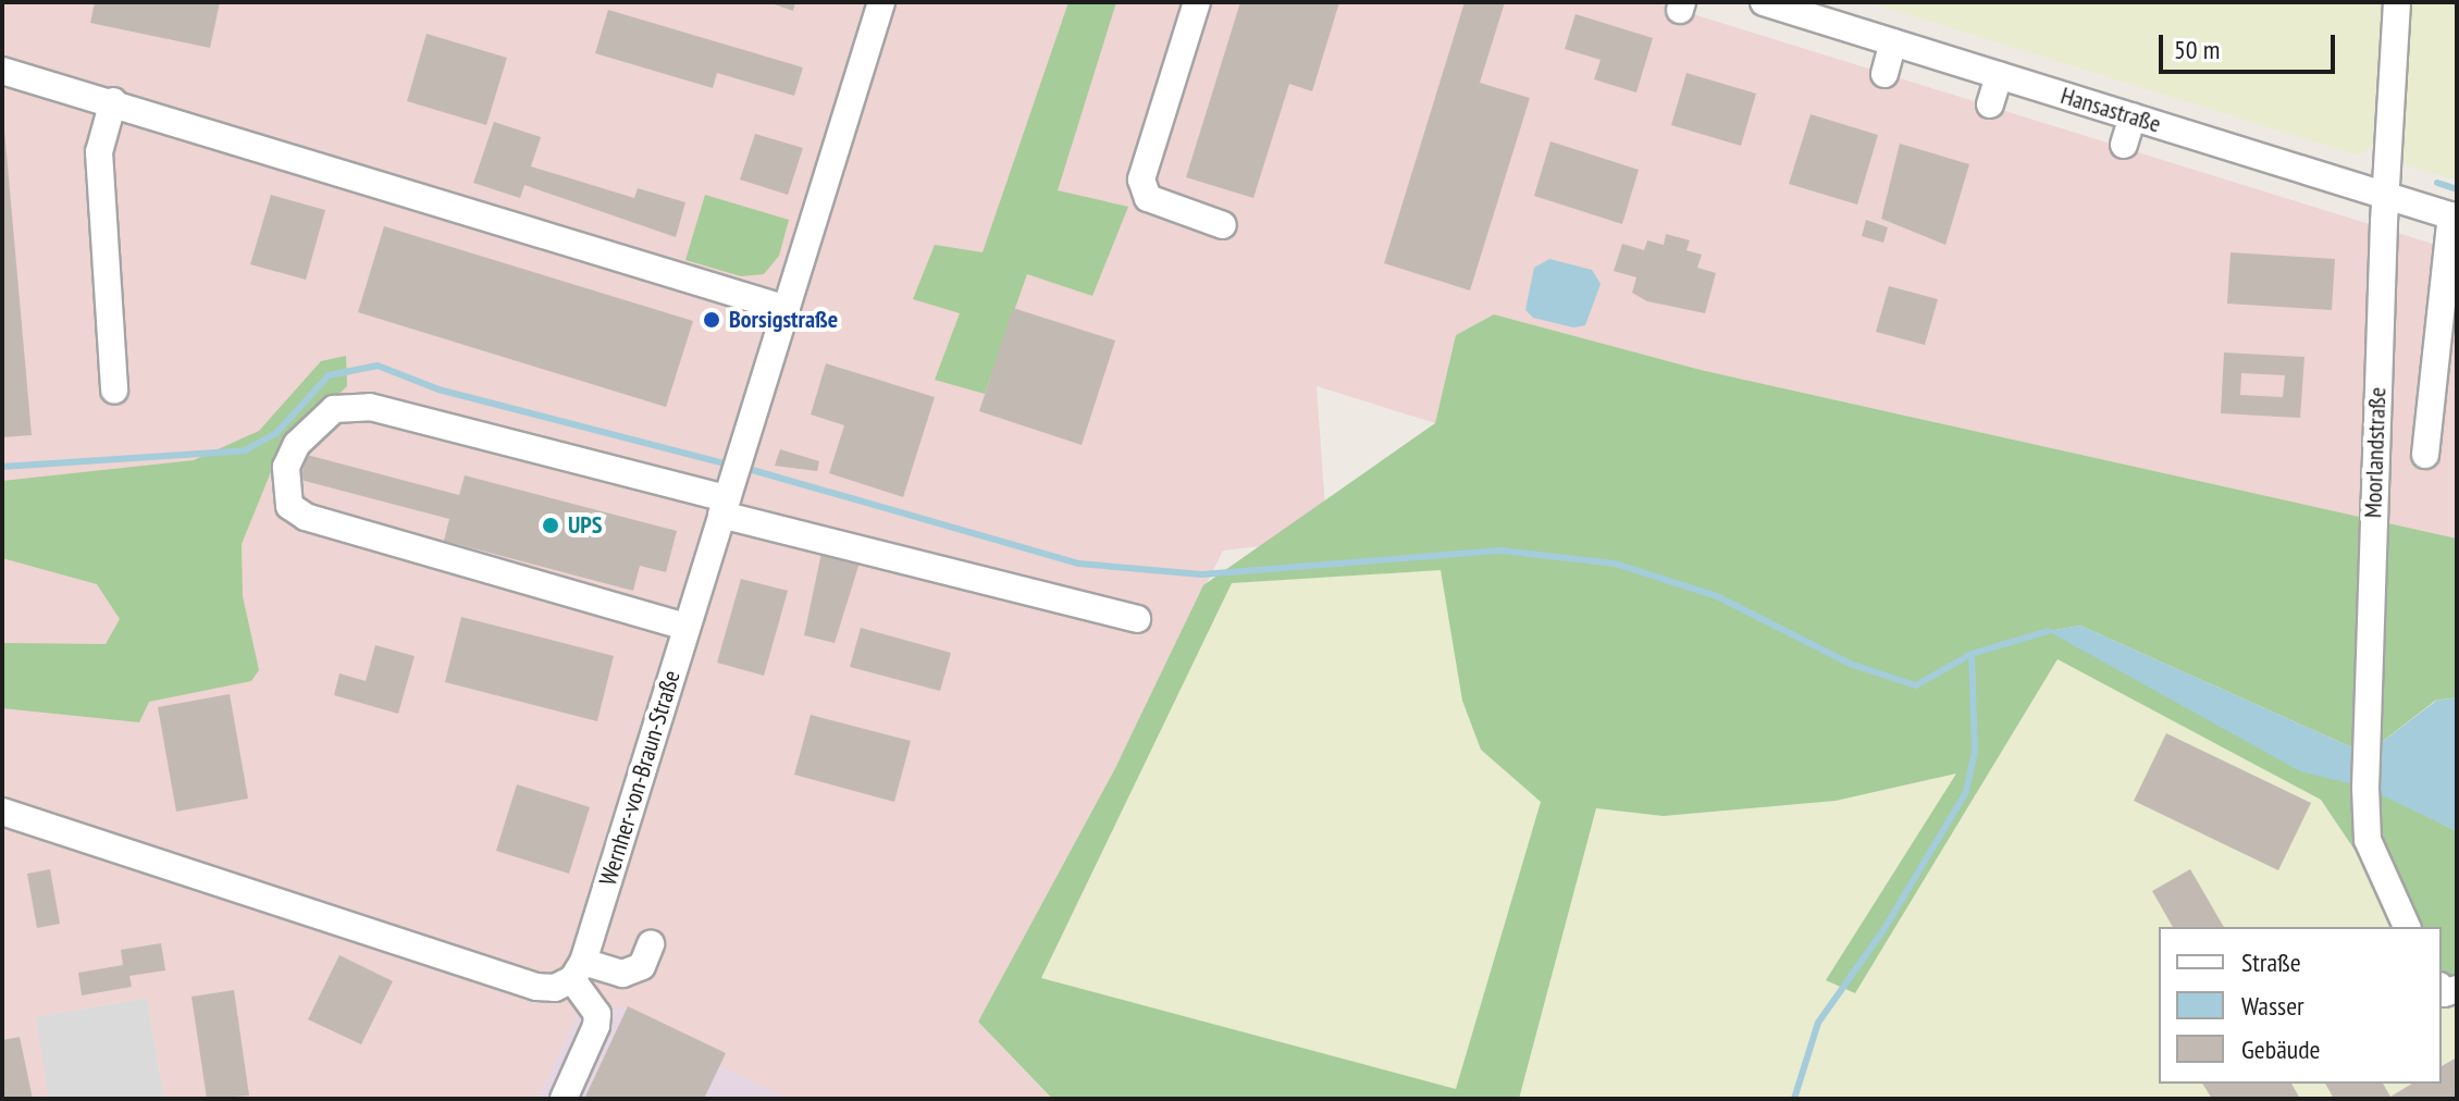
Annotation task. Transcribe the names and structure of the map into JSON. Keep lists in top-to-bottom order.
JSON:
{
  "streets": {
    "street": ["Hansastraße", "Moorlandstraße", "Wernher-von-Braun-Straße"]
  },
  "crossings": [
    ["Hansastraße", "Moorlandstraße"]
  ],
  "places": ["Borsigstraße", "UPS"],
  "legend": ["Straße", "Wasser", "Gebäude"],
  "scale_bar": "50 m"
}
